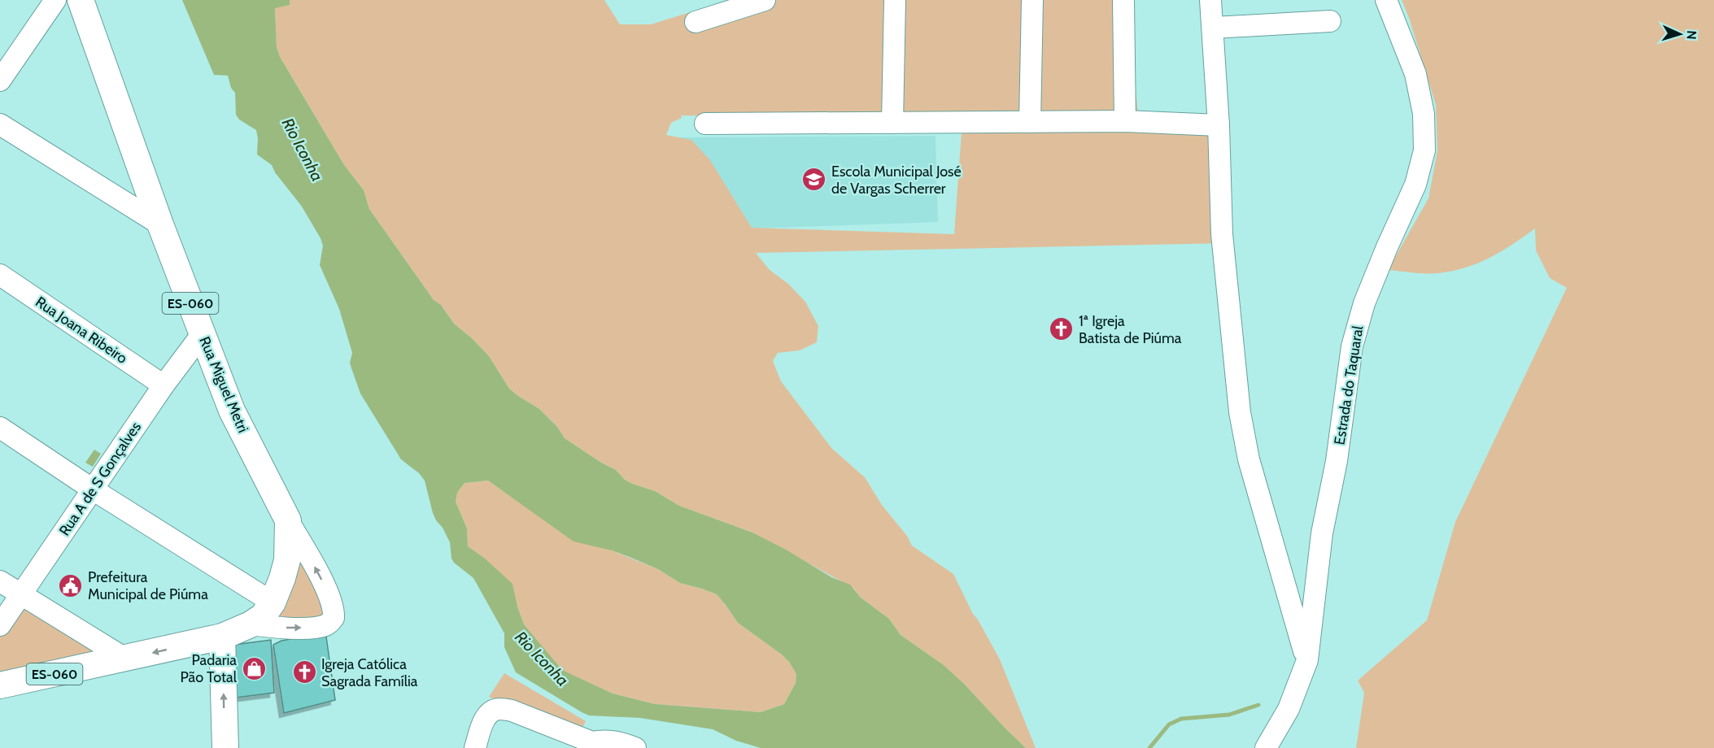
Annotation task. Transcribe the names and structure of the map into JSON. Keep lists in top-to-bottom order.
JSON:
{
  "streets": {
    "main road": ["ES-060", "Rua Miguel Metri"],
    "street": ["Rua Joana Ribeiro", "Estrada do Taquaral", "Rua A de S Gonçalves"]
  },
  "crossings": [
    ["ES-060", "Rua Miguel Metri"],
    ["Rua Joana Ribeiro", "Rua A de S Gonçalves"],
    ["Rua Miguel Metri", "Rua A de S Gonçalves"]
  ],
  "water": ["Rio Iconha"],
  "places": {
    "school or university": ["Escola Municipal José de Vargas Scherrer"],
    "church": ["1ª Igreja Batista de Piúma", "Igreja Católica Sagrada Família"],
    "public building": ["Prefeitura Municipal de Piúma"],
    "shop": ["Padaria Pão Total"]
  },
  "north": "right"
}
